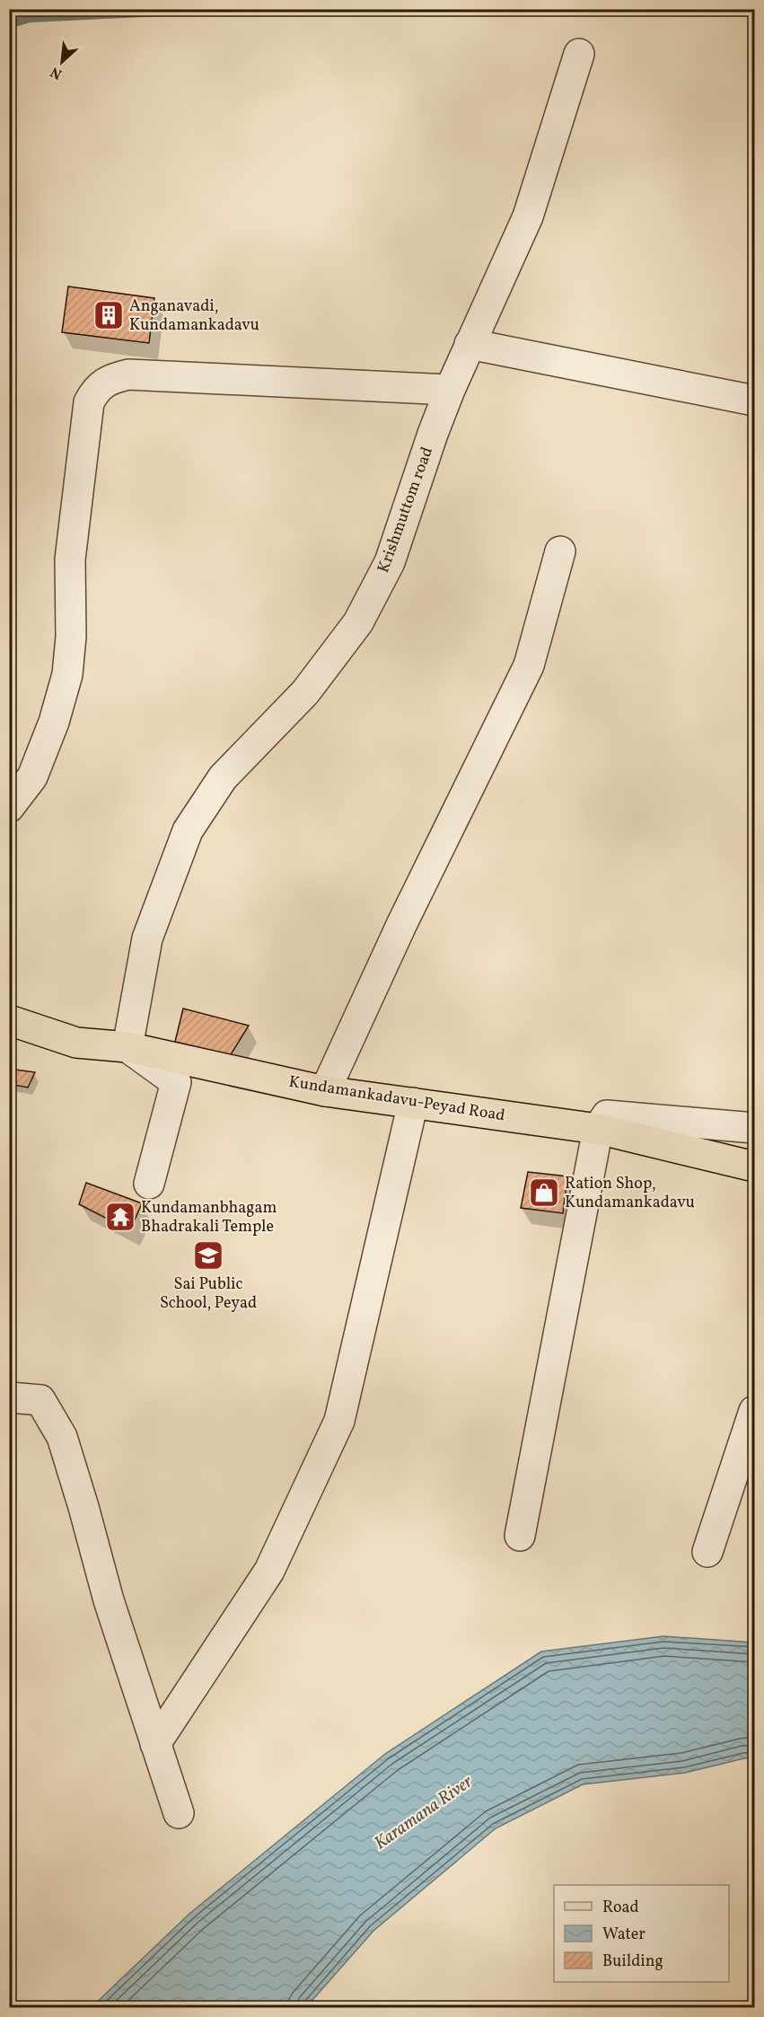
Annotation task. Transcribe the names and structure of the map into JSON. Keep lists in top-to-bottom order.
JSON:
{
  "streets": {
    "main road": ["Kundamankadavu-Peyad Road"],
    "street": ["Krishmuttom road"]
  },
  "crossings": [
    ["Krishmuttom road", "Kundamankadavu-Peyad Road"]
  ],
  "water": ["Karamana River"],
  "places": {
    "building": ["Anganavadi, Kundamankadavu"],
    "shop": ["Ration Shop, Kundamankadavu"],
    "temple": ["Kundamanbhagam Bhadrakali Temple"],
    "school or university": ["Sai Public School, Peyad"]
  },
  "legend": ["Road", "Water", "Building"],
  "north": "bottom left"
}
